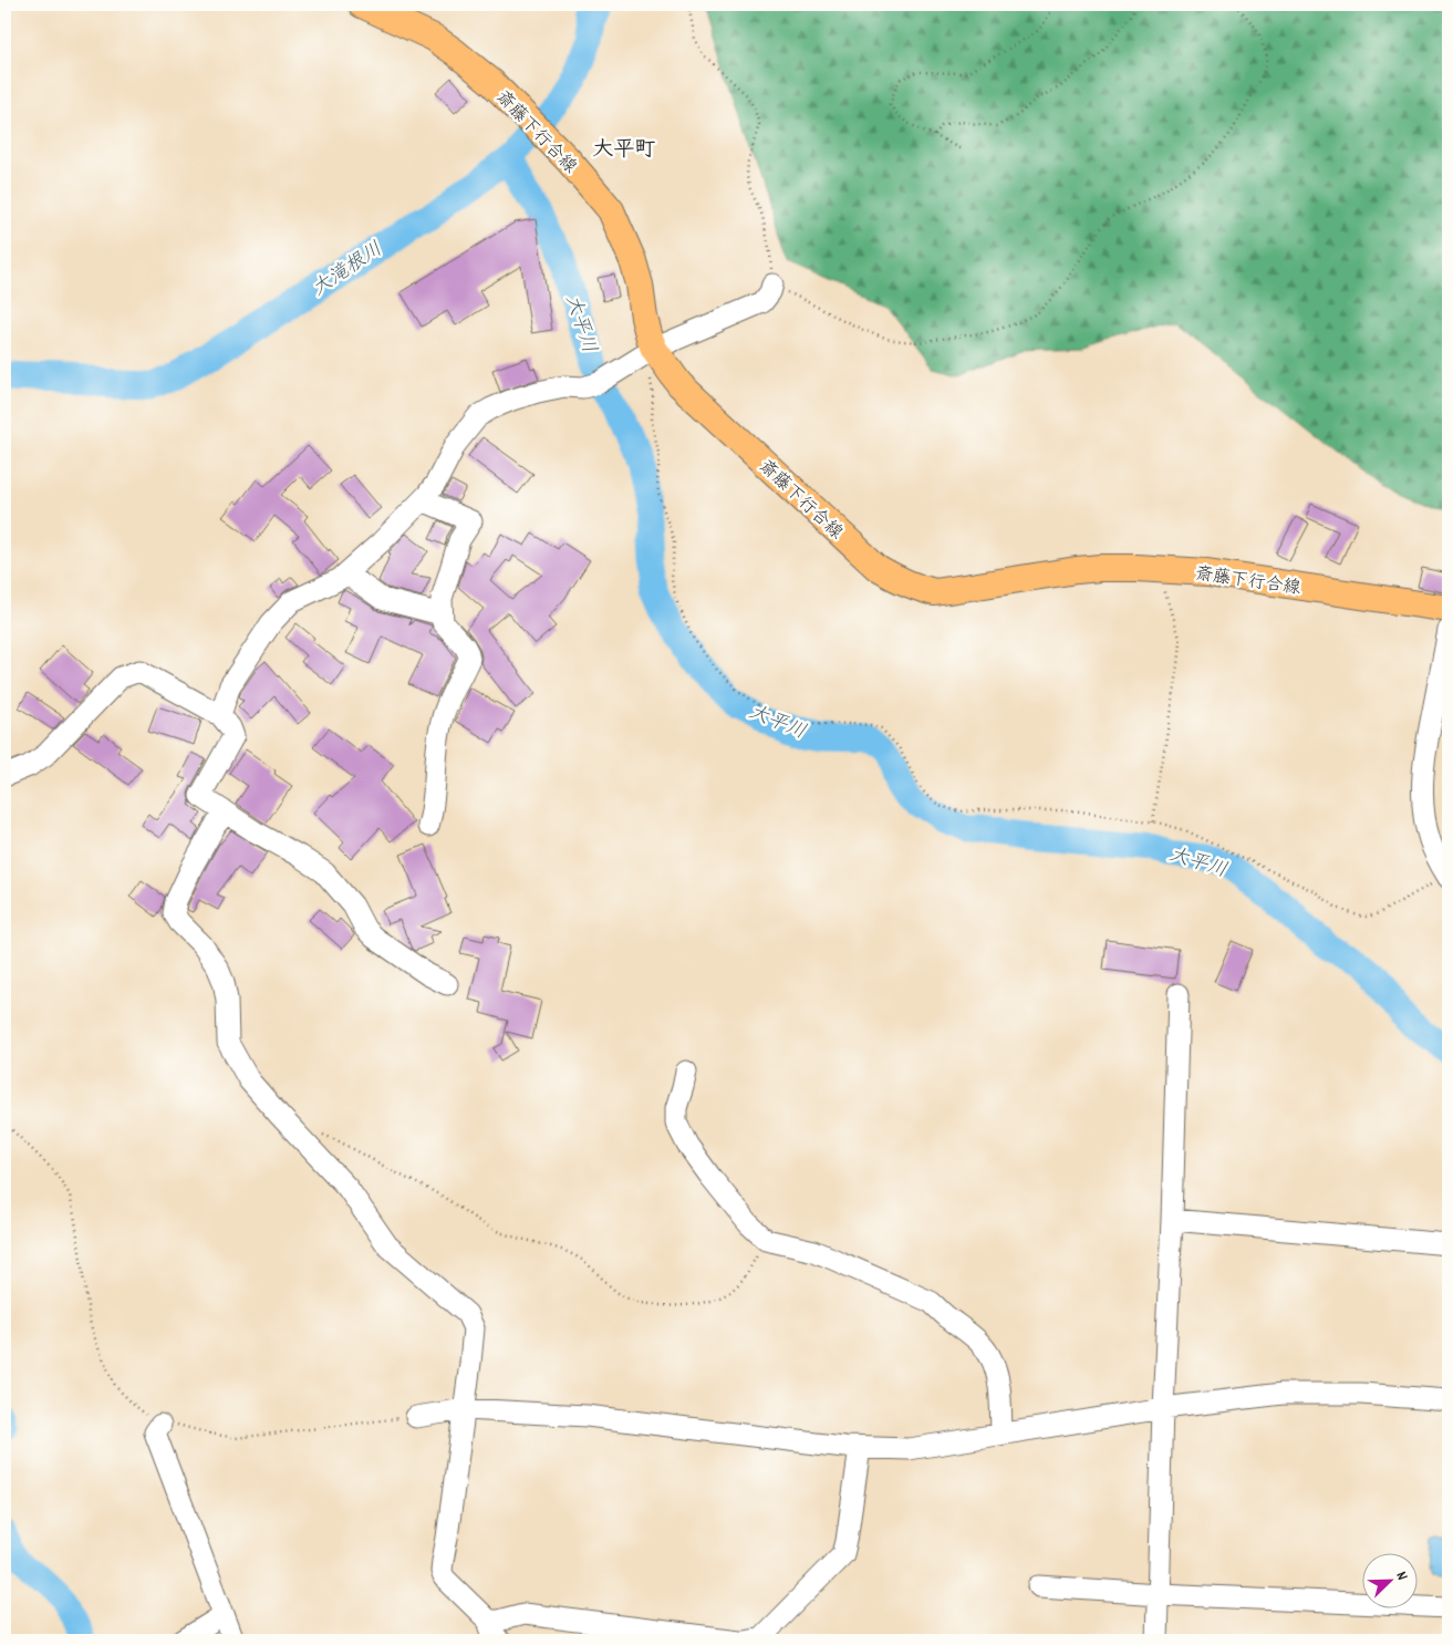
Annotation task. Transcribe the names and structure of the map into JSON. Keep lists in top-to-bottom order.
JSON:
{
  "streets": {
    "main road": ["斎藤下行合線"]
  },
  "districts": ["大平町"],
  "water": ["大滝根川", "大平川"],
  "north": "top right"
}
